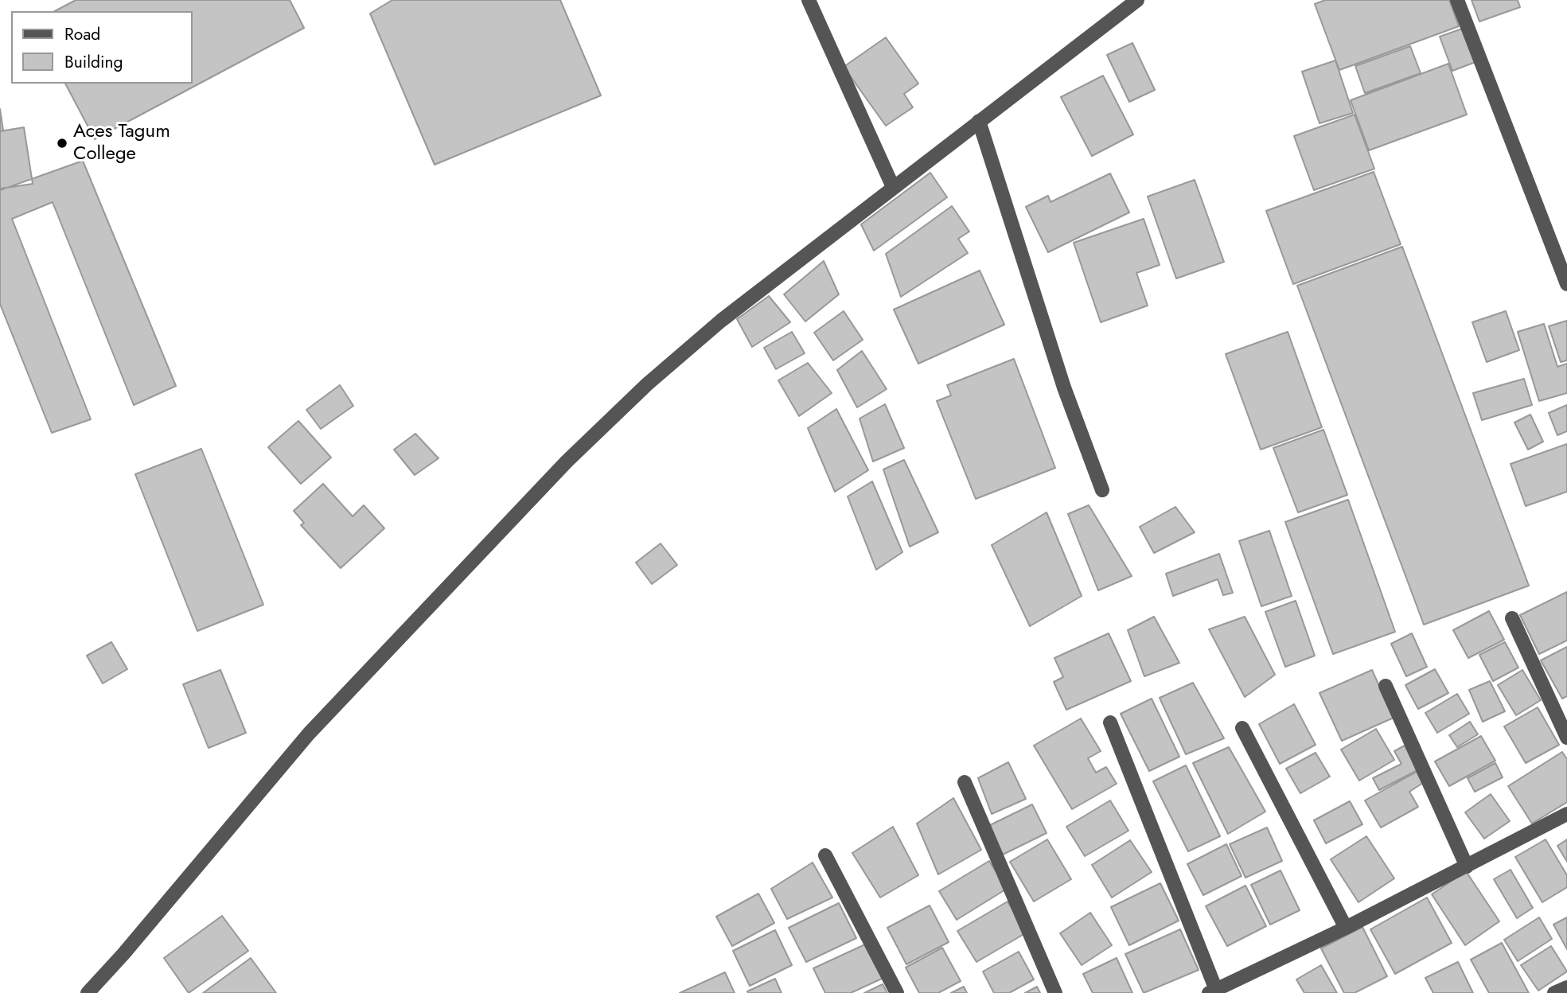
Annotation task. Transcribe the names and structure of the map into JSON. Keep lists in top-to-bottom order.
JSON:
{
  "places": ["Aces Tagum College"],
  "legend": ["Road", "Building"]
}
